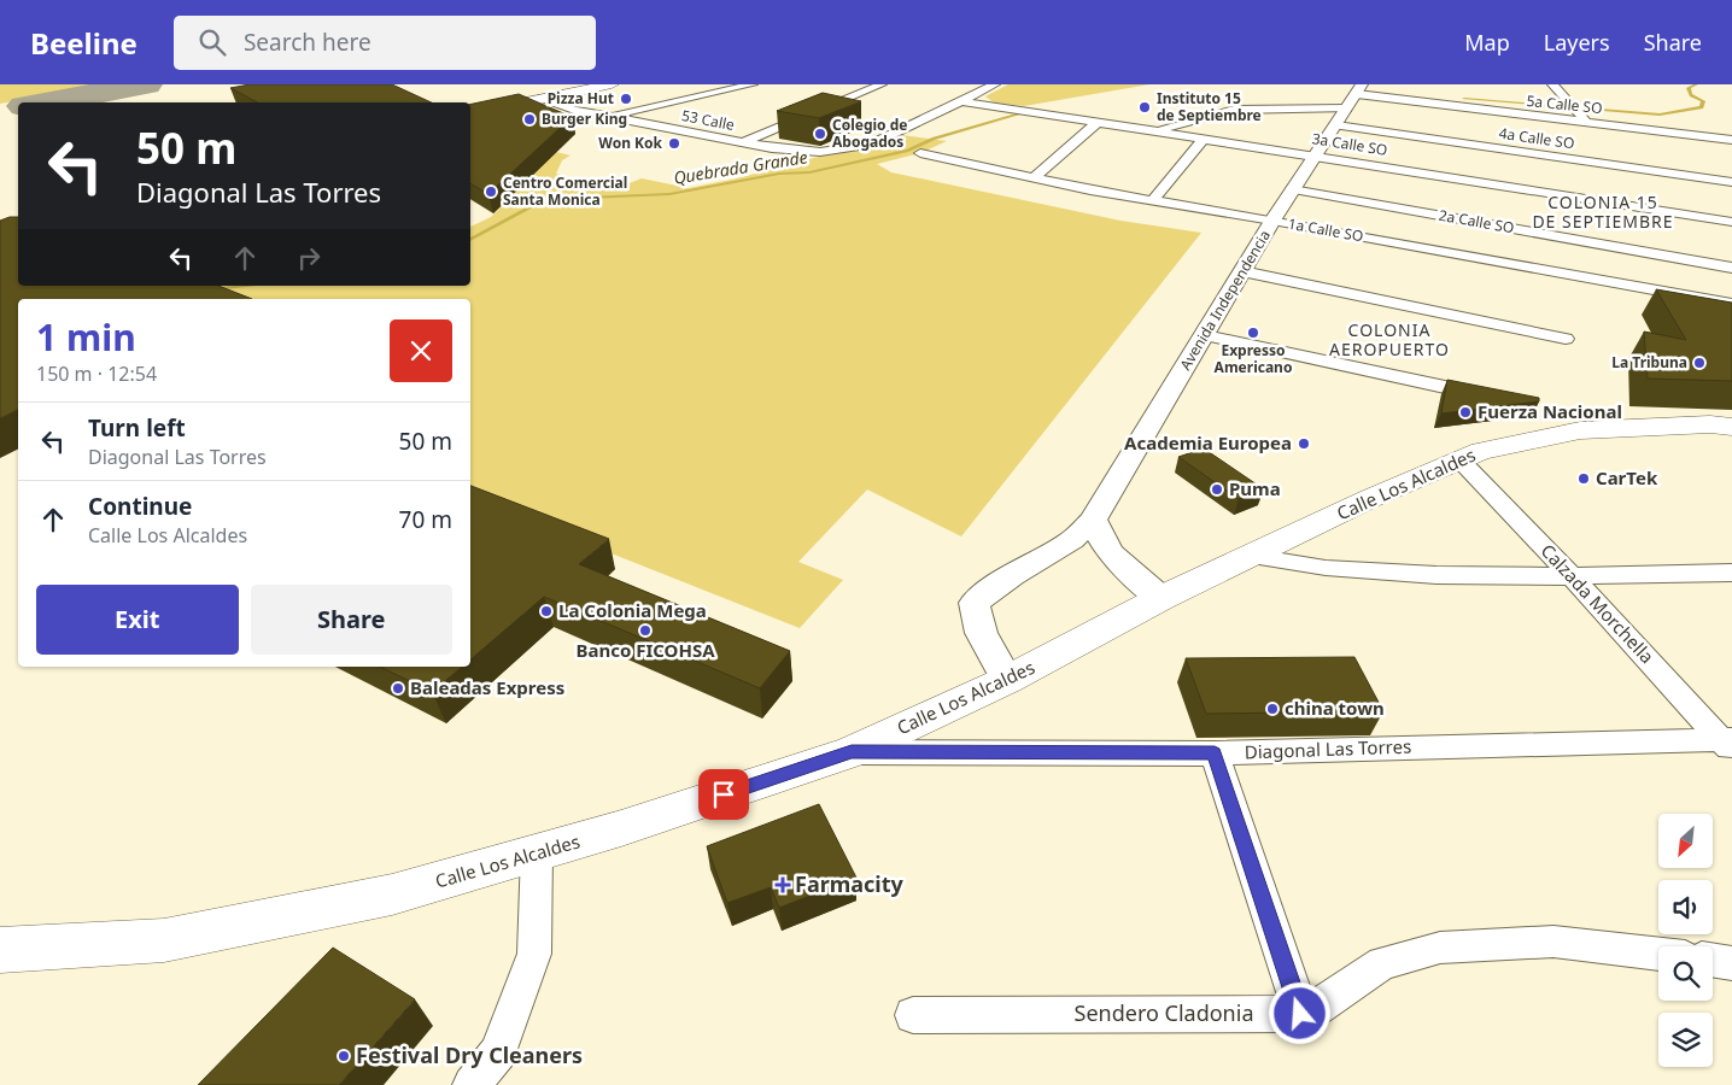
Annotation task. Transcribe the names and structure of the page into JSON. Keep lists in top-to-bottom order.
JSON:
{
  "streets": {
    "main road": ["Calle Los Alcaldes"],
    "street": [
      "5a Calle SO",
      "53 Calle",
      "4a Calle SO",
      "3a Calle SO",
      "2a Calle SO",
      "1a Calle SO",
      "Avenida Independencia",
      "Calzada Morchella",
      "Diagonal Las Torres",
      "Sendero Cladonia"
    ]
  },
  "crossings": [
    ["5a Calle SO", "Avenida Independencia"],
    ["53 Calle", "3a Calle SO"],
    ["4a Calle SO", "Avenida Independencia"],
    ["3a Calle SO", "Avenida Independencia"],
    ["2a Calle SO", "Avenida Independencia"],
    ["1a Calle SO", "Avenida Independencia"],
    ["Avenida Independencia", "Calle Los Alcaldes"],
    ["Calle Los Alcaldes", "Calzada Morchella"],
    ["Calle Los Alcaldes", "Diagonal Las Torres"],
    ["Calzada Morchella", "Diagonal Las Torres"]
  ],
  "districts": ["COLONIA 15 DE SEPTIEMBRE", "COLONIA AEROPUERTO"],
  "water": ["Quebrada Grande"],
  "places": {
    "other": [
      "Pizza Hut",
      "Instituto 15 de Septiembre",
      "Burger King",
      "Colegio de Abogados",
      "Won Kok",
      "Centro Comercial Santa Monica",
      "Expresso Americano",
      "La Tribuna",
      "Fuerza Nacional",
      "Academia Europea",
      "CarTek",
      "Puma",
      "La Colonia Mega",
      "Banco FICOHSA",
      "Baleadas Express",
      "china town",
      "Festival Dry Cleaners"
    ],
    "health": ["Farmacity"]
  },
  "north": "bottom left",
  "page": {
    "header": "Beeline",
    "search": "Search here",
    "nav": ["Map", "Layers", "Share"],
    "turn": ["50 m", "Diagonal Las Torres"],
    "heading": ["1 min", "150 m · 12:54"],
    "list": [
      {
        "name": "Turn left",
        "note": "Diagonal Las Torres",
        "value": "50 m"
      },
      {
        "name": "Continue",
        "note": "Calle Los Alcaldes",
        "value": "70 m"
      }
    ],
    "buttons": ["Exit", "Share"]
  }
}
